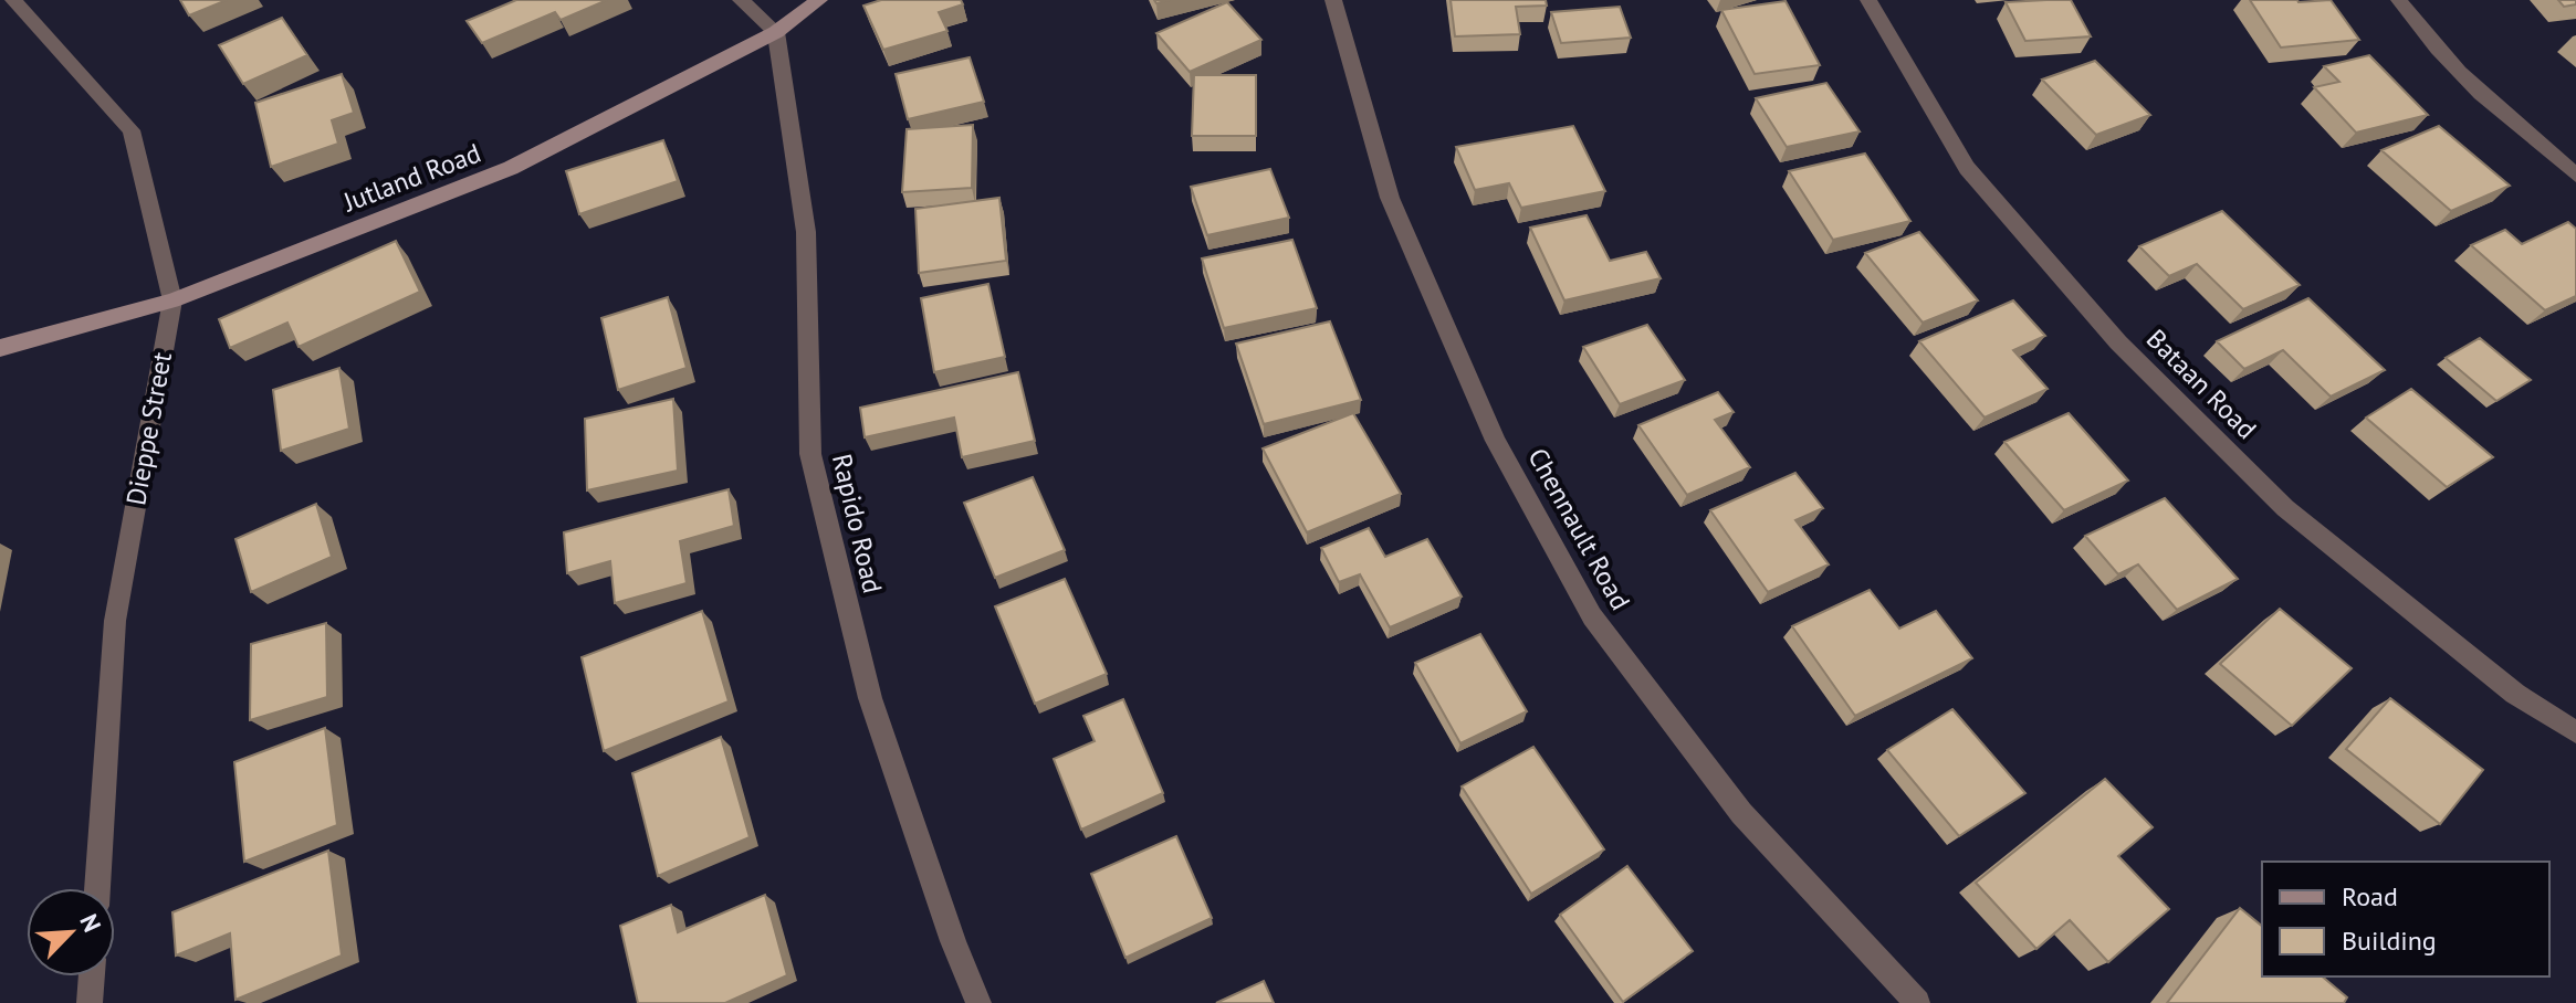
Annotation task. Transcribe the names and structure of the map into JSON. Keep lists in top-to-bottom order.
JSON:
{
  "streets": {
    "street": [
      "Jutland Road",
      "Bataan Road",
      "Dieppe Street",
      "Rapido Road",
      "Chennault Road"
    ]
  },
  "crossings": [
    ["Jutland Road", "Dieppe Street"],
    ["Jutland Road", "Rapido Road"]
  ],
  "legend": ["Road", "Building"],
  "north": "top right"
}
